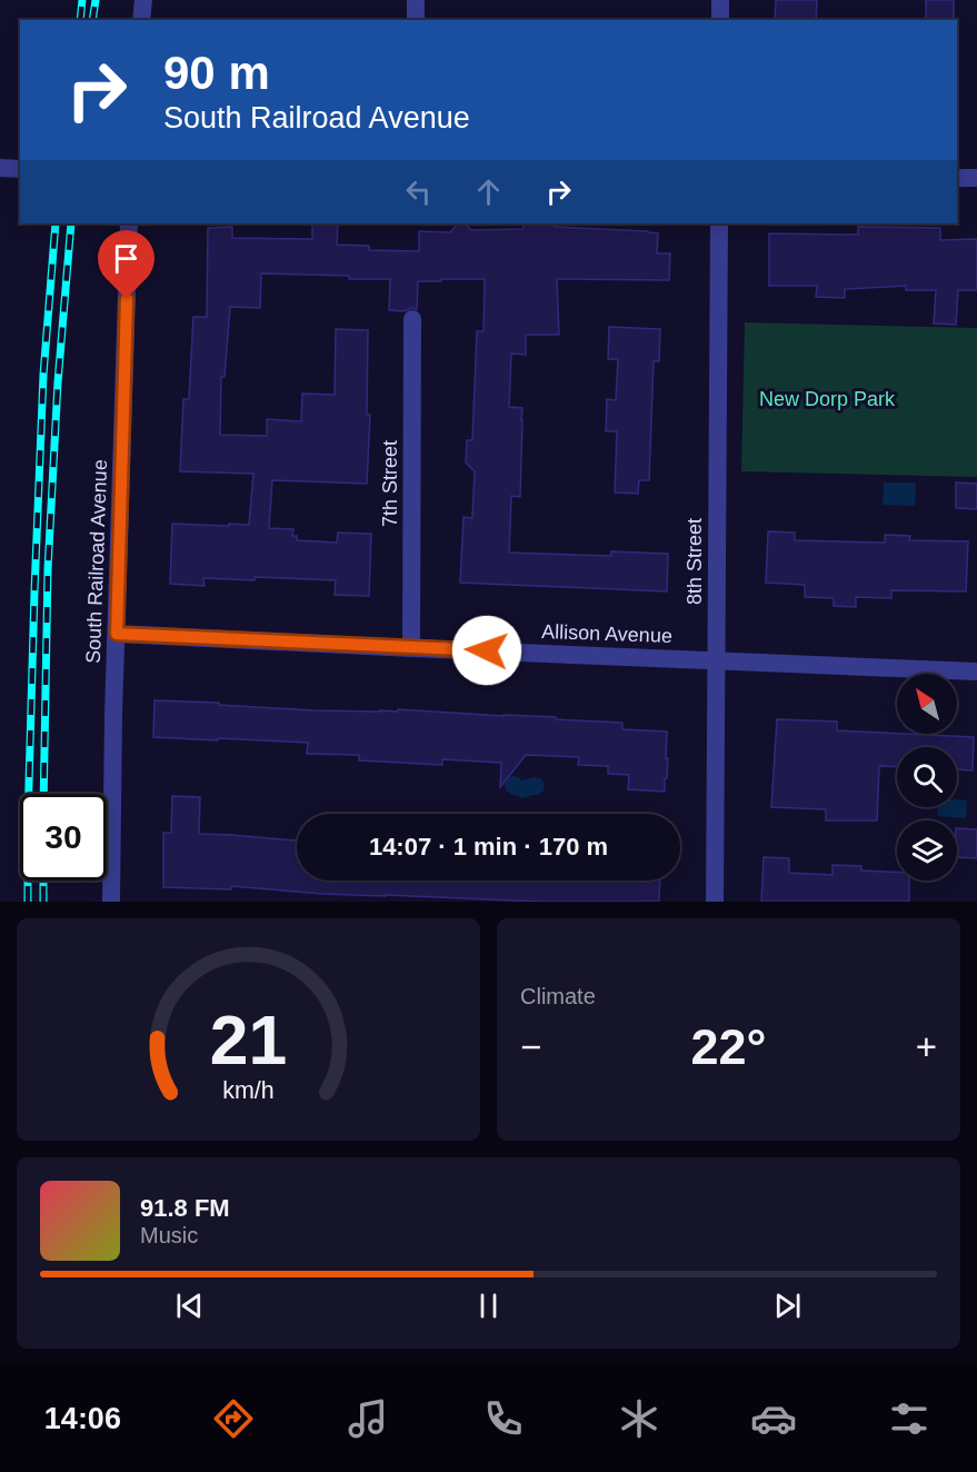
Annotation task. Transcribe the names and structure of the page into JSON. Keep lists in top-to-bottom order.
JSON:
{
  "streets": {
    "street": [
      "7th Street",
      "South Railroad Avenue",
      "8th Street",
      "Allison Avenue"
    ]
  },
  "crossings": [
    ["7th Street", "Allison Avenue"],
    ["South Railroad Avenue", "Allison Avenue"],
    ["8th Street", "Allison Avenue"]
  ],
  "parks": ["New Dorp Park"],
  "north": "top left",
  "page": {
    "turn": ["90 m", "South Railroad Avenue"],
    "limit": "30",
    "trip": "14:07 · 1 min · 170 m",
    "tile": "Climate",
    "heat": ["−", "22°", "+"],
    "song": ["91.8 FM", "Music"],
    "tabs": "14:06",
    "gauge": ["21", "km/h"]
  }
}
